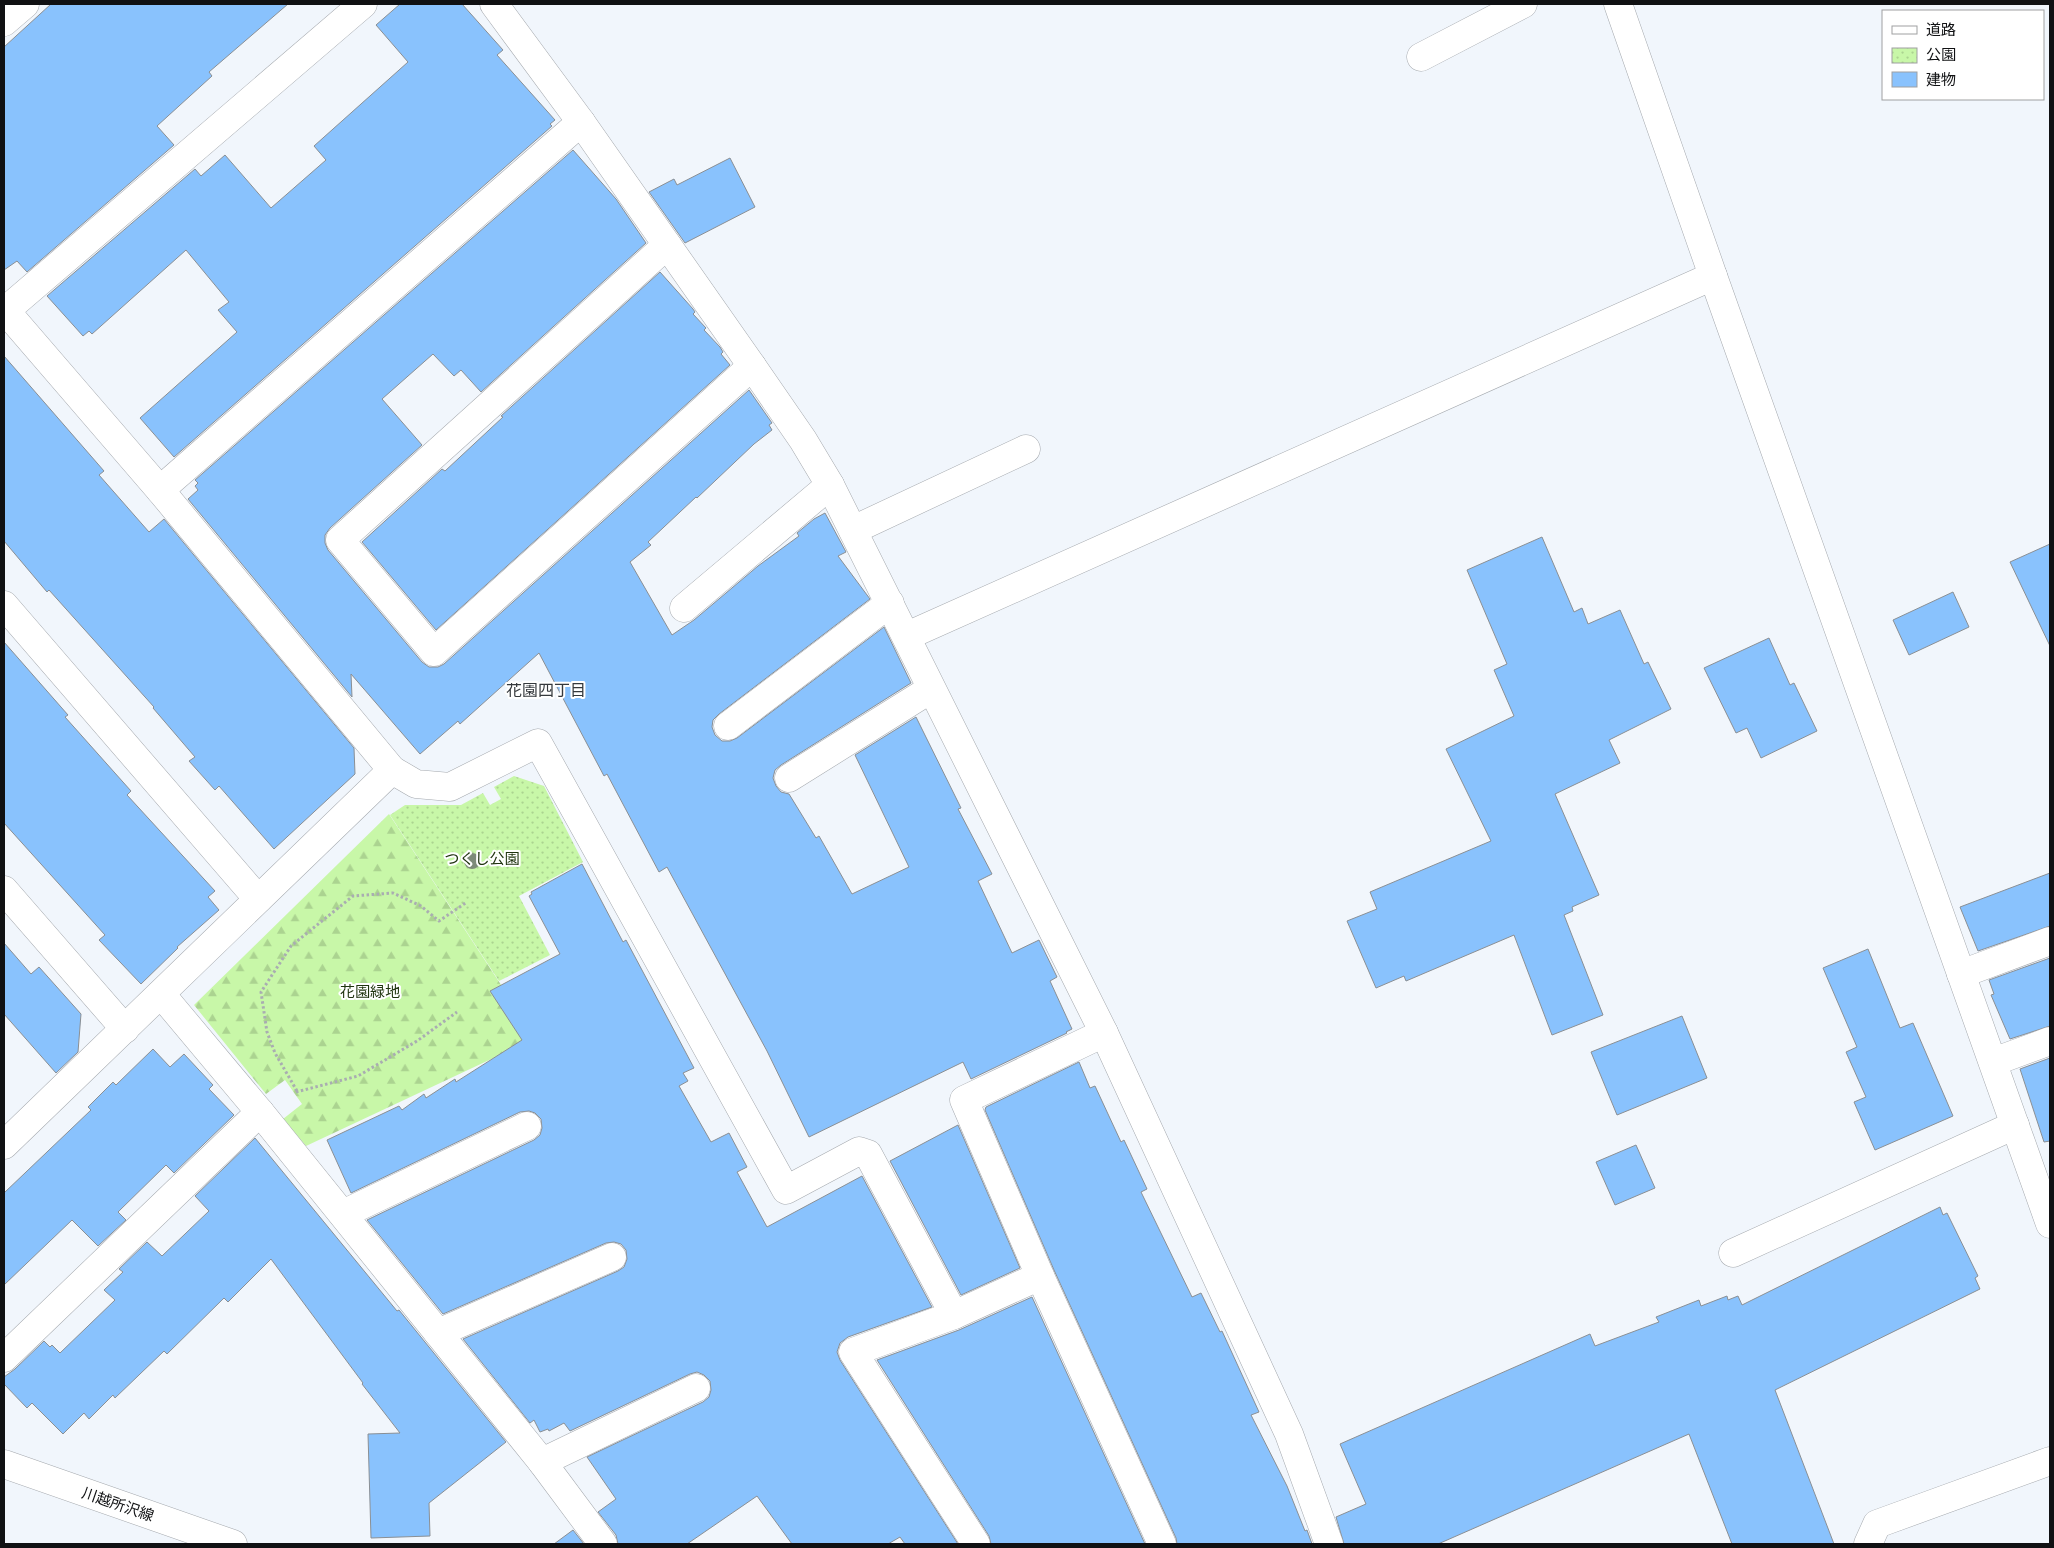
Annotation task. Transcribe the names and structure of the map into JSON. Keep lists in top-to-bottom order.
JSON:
{
  "streets": {
    "street": ["川越所沢線"]
  },
  "districts": ["花園四丁目"],
  "parks": ["つくし公園", "花園緑地"],
  "legend": ["道路", "公園", "建物"]
}
